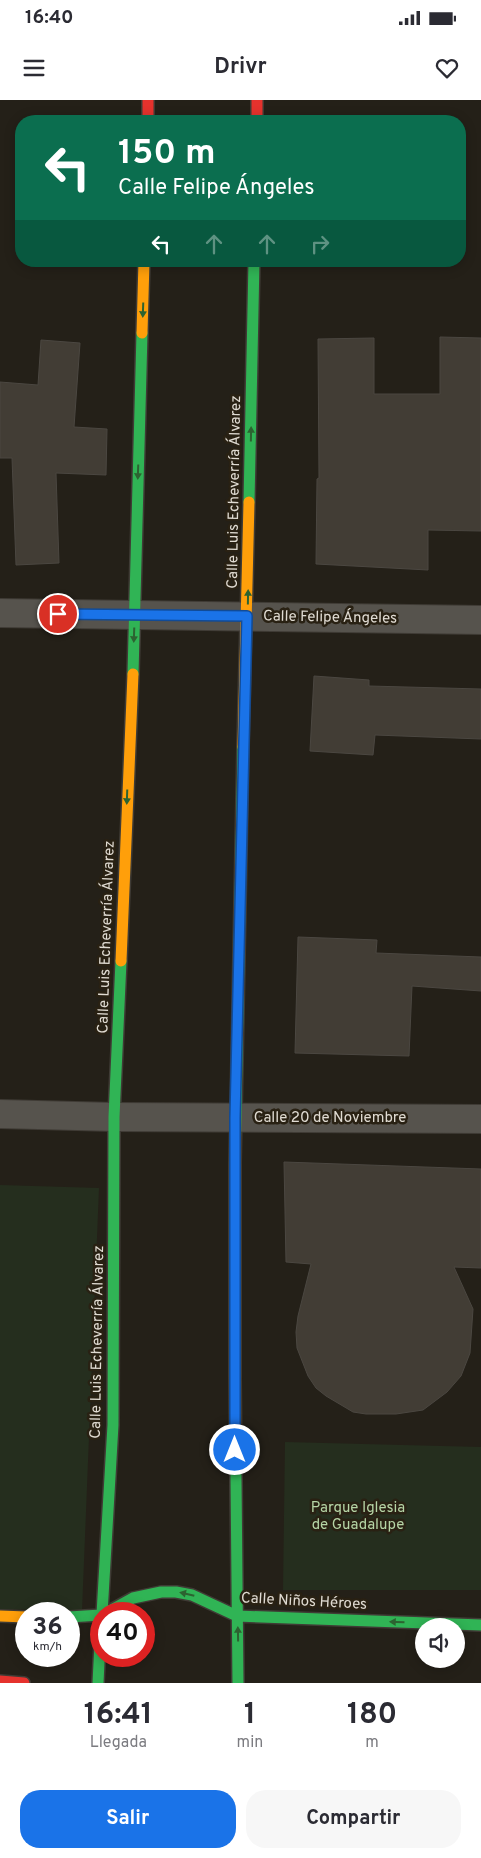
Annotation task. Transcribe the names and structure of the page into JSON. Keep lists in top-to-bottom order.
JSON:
{
  "streets": {
    "street": [
      "Calle Luis Echeverría Álvarez",
      "Calle Felipe Ángeles",
      "Calle 20 de Noviembre",
      "Calle Niños Héroes"
    ]
  },
  "crossings": [
    ["Calle Luis Echeverría Álvarez", "Calle Felipe Ángeles"],
    ["Calle Luis Echeverría Álvarez", "Calle 20 de Noviembre"],
    ["Calle Luis Echeverría Álvarez", "Calle Niños Héroes"]
  ],
  "one_way": ["Calle Niños Héroes"],
  "parks": ["Parque Iglesia de Guadalupe"],
  "page": {
    "status": "16:40",
    "header": "Drivr",
    "turn": ["150 m", "Calle Felipe Ángeles"],
    "speed": "36 km/h",
    "limit": "40",
    "eta": [
      "16:41",
      "Llegada",
      "1",
      "min",
      "180",
      "m"
    ],
    "buttons": ["Salir", "Compartir"]
  }
}
